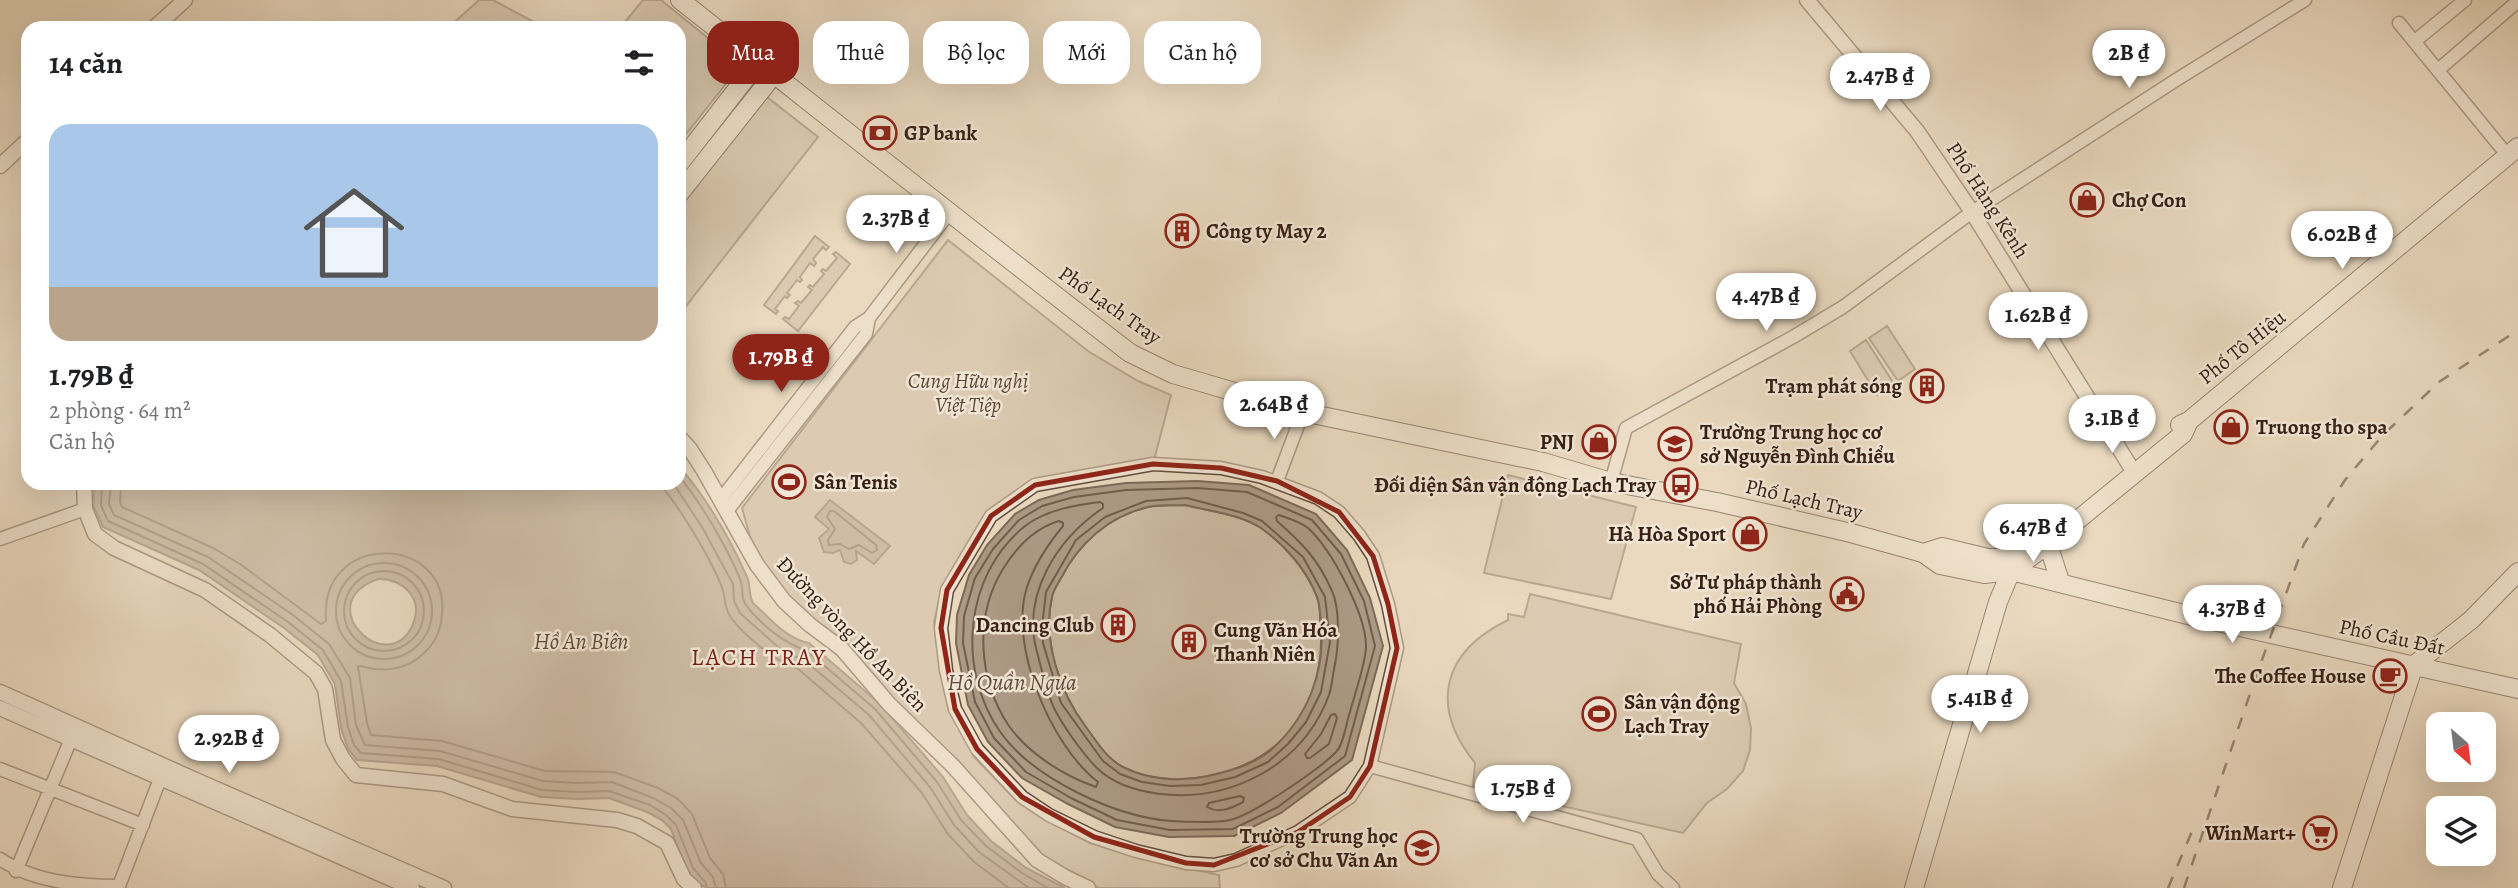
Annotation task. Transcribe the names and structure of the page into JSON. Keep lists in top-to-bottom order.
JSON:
{
  "streets": {
    "main road": ["Phố Lạch Tray", "Phố Tô Hiệu", "Phố Cầu Đất"],
    "street": ["Phố Hàng Kênh", "Đường vòng Hồ An Biên"]
  },
  "crossings": [
    ["Phố Hàng Kênh", "Phố Tô Hiệu"],
    ["Phố Lạch Tray", "Phố Tô Hiệu"],
    ["Phố Lạch Tray", "Phố Cầu Đất"],
    ["Phố Tô Hiệu", "Phố Cầu Đất"]
  ],
  "districts": ["LẠCH TRAY"],
  "water": ["Hồ An Biên", "Hồ Quần Ngựa"],
  "parks": ["Cung Hữu nghị Việt Tiệp"],
  "places": {
    "bank": ["GP bank"],
    "shop": [
      "Chợ Con",
      "Truong tho spa",
      "PNJ",
      "Hà Hòa Sport"
    ],
    "building": [
      "Công ty May 2",
      "Trạm phát sóng",
      "Dancing Club",
      "Cung Văn Hóa Thanh Niên"
    ],
    "school or university": ["Trường Trung học cơ sở Nguyễn Đình Chiểu", "Trường Trung học cơ sở Chu Văn An"],
    "sports": ["Sân Tenis", "Sân vận động Lạch Tray"],
    "bus stop": ["Đối diện Sân vận động Lạch Tray"],
    "public building": ["Sở Tư pháp thành phố Hải Phòng"],
    "cafe": ["The Coffee House"],
    "supermarket": ["WinMart+"]
  },
  "north": "bottom right",
  "page": {
    "chip": [
      "Mua",
      "Thuê",
      "Bộ lọc",
      "Mới",
      "Căn hộ"
    ],
    "heading": "14 căn",
    "price": [
      "2B ₫",
      "2.47B ₫",
      "2.37B ₫",
      "6.02B ₫",
      "4.47B ₫",
      "1.62B ₫",
      "1.79B ₫",
      "2.64B ₫",
      "3.1B ₫",
      "6.47B ₫",
      "4.37B ₫",
      "5.41B ₫",
      "2.92B ₫",
      "1.75B ₫"
    ],
    "list": [
      {
        "name": "1.79B ₫",
        "note": "2 phòng · 64 m² · Căn hộ"
      }
    ]
  }
}
